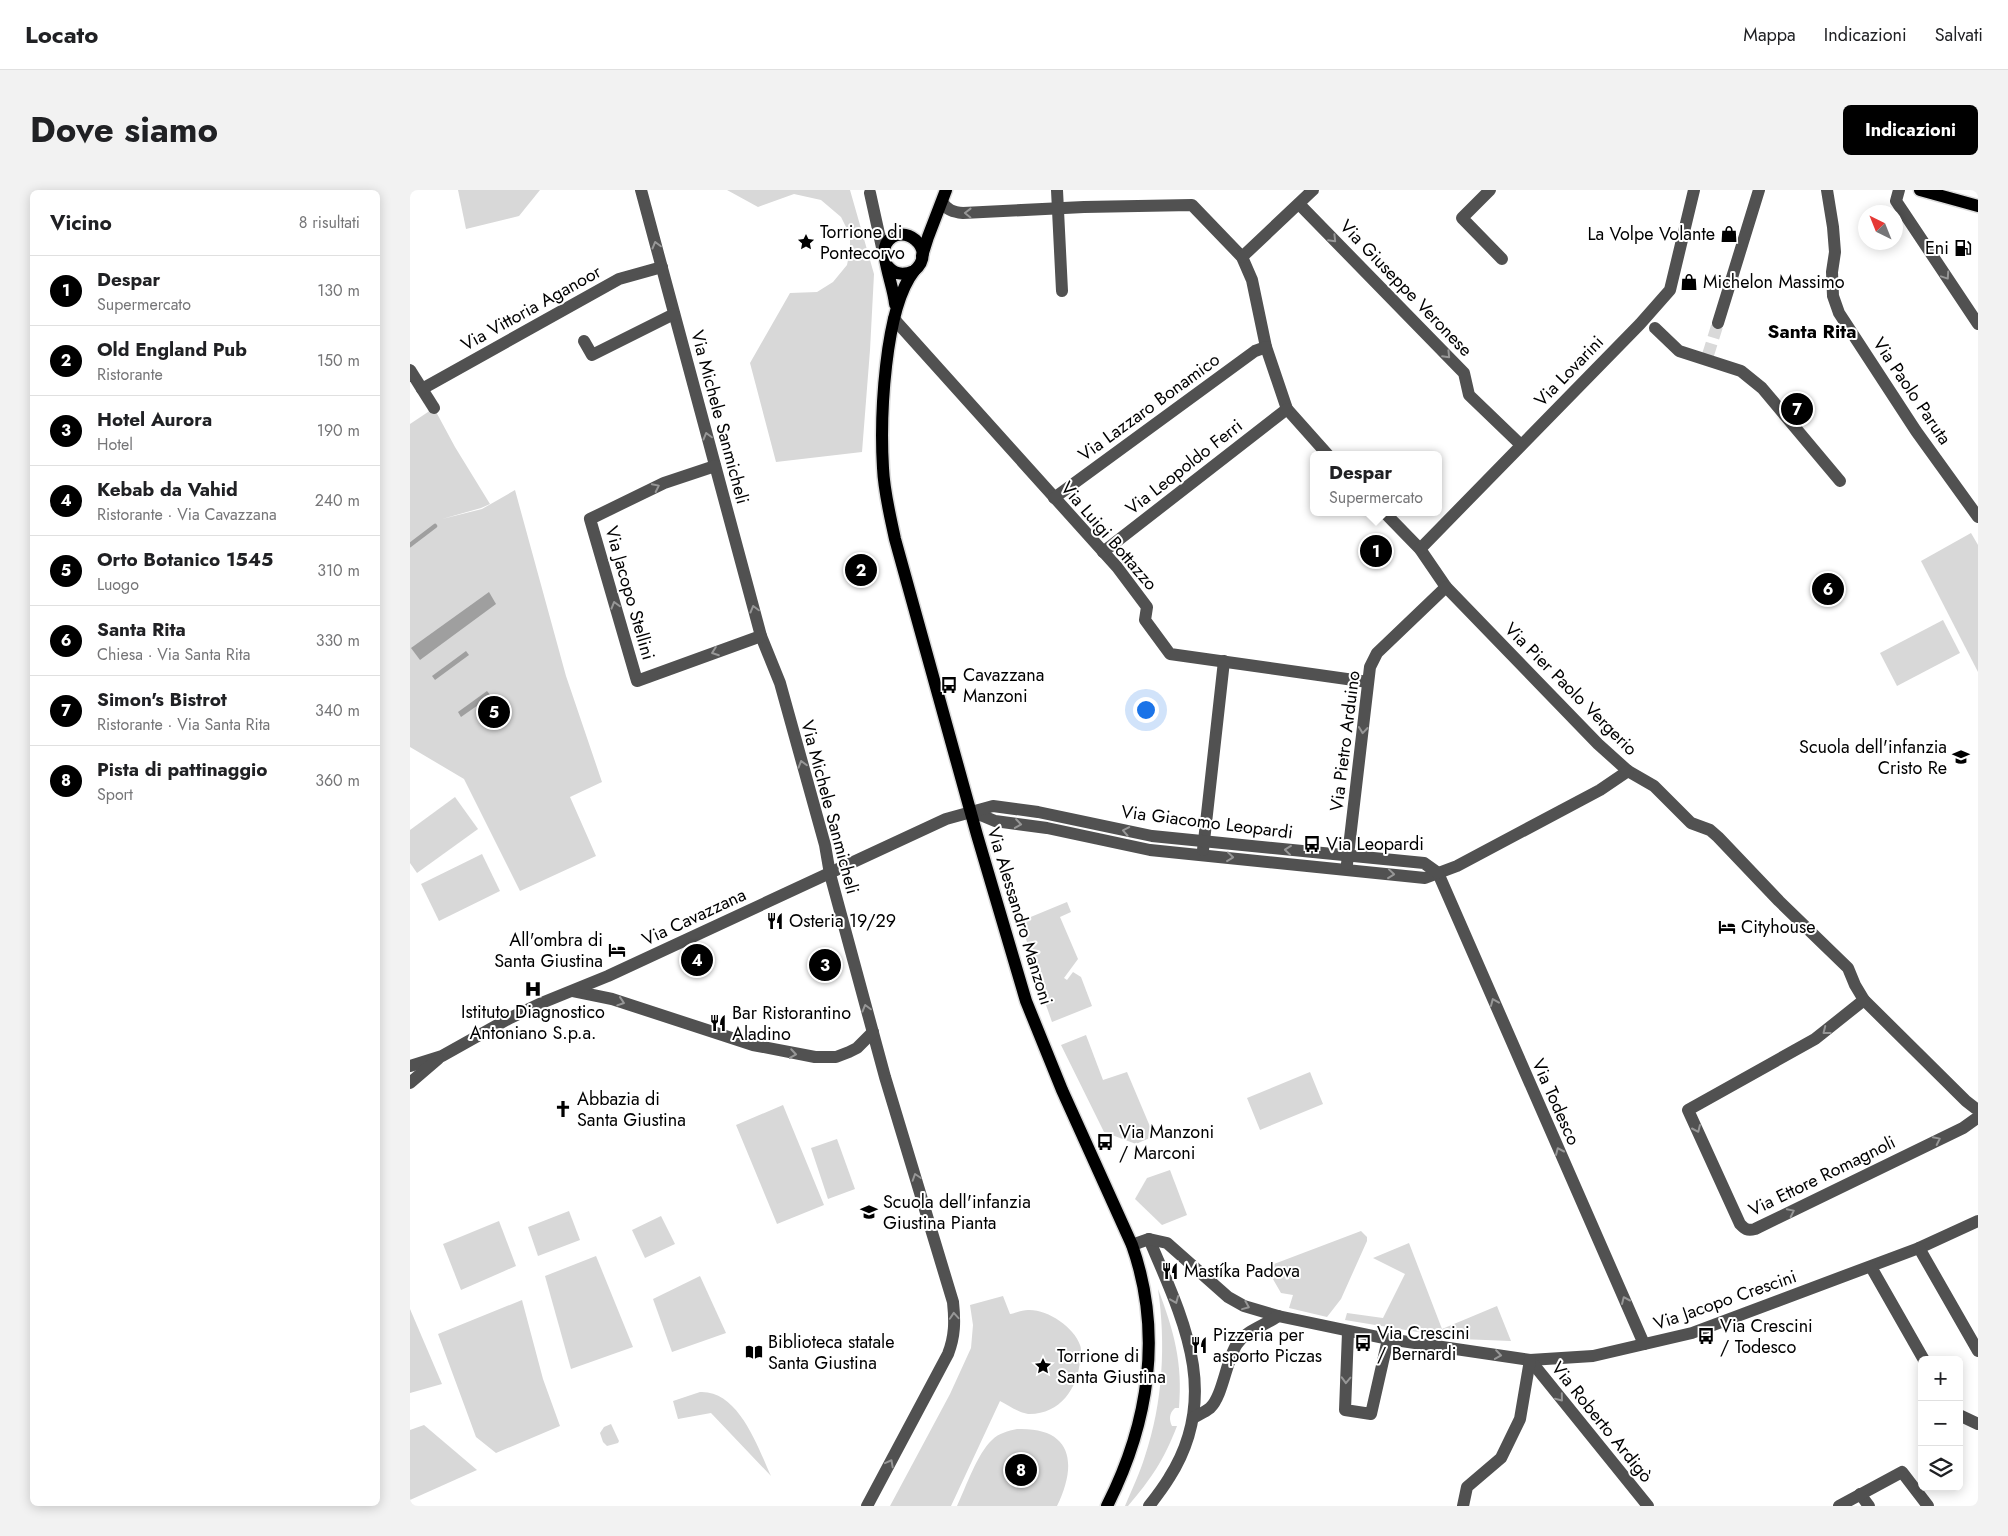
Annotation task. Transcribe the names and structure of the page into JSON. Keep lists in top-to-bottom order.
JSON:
{
  "streets": {
    "main road": ["Via Alessandro Manzoni"],
    "street": [
      "Via Giuseppe Veronese",
      "Via Vittoria Aganoor",
      "Via Lovarini",
      "Via Paolo Paruta",
      "Via Lazzaro Bonamico",
      "Via Michele Sanmicheli",
      "Via Leopoldo Ferri",
      "Via Luigi Bottazzo",
      "Via Jacopo Stellini",
      "Via Pier Paolo Vergerio",
      "Via Pietro Arduino",
      "Via Giacomo Leopardi",
      "Via Cavazzana",
      "Via Todesco",
      "Via Ettore Romagnoli",
      "Via Jacopo Crescini",
      "Via Roberto Ardigò"
    ]
  },
  "crossings": [
    ["Via Giuseppe Veronese", "Via Lovarini"],
    ["Via Vittoria Aganoor", "Via Michele Sanmicheli"],
    ["Via Lovarini", "Via Pier Paolo Vergerio"],
    ["Via Lazzaro Bonamico", "Via Luigi Bottazzo"],
    ["Via Michele Sanmicheli", "Via Jacopo Stellini"],
    ["Via Michele Sanmicheli", "Via Giacomo Leopardi"],
    ["Via Michele Sanmicheli", "Via Cavazzana"],
    ["Via Leopoldo Ferri", "Via Luigi Bottazzo"],
    ["Via Luigi Bottazzo", "Via Pietro Arduino"],
    ["Via Luigi Bottazzo", "Via Alessandro Manzoni"],
    ["Via Pier Paolo Vergerio", "Via Pietro Arduino"],
    ["Via Pier Paolo Vergerio", "Via Giacomo Leopardi"],
    ["Via Pier Paolo Vergerio", "Via Ettore Romagnoli"],
    ["Via Pietro Arduino", "Via Giacomo Leopardi"],
    ["Via Giacomo Leopardi", "Via Alessandro Manzoni"],
    ["Via Giacomo Leopardi", "Via Cavazzana"],
    ["Via Giacomo Leopardi", "Via Todesco"],
    ["Via Todesco", "Via Jacopo Crescini"],
    ["Via Jacopo Crescini", "Via Roberto Ardigò"]
  ],
  "one_way": [
    "Via Giuseppe Veronese",
    "Via Michele Sanmicheli",
    "Via Pietro Arduino",
    "Via Todesco",
    "Via Roberto Ardigò"
  ],
  "districts": ["Santa Rita"],
  "places": {
    "shop": ["La Volpe Volante", "Michelon Massimo"],
    "place": ["Torrione di Pontecorvo", "Torrione di Santa Giustina"],
    "fuel station": ["Eni"],
    "bus stop": [
      "Cavazzana Manzoni",
      "Via Leopardi",
      "Via Manzoni / Marconi",
      "Via Crescini / Todesco",
      "Via Crescini / Bernardi"
    ],
    "school or university": ["Scuola dell'infanzia Cristo Re", "Scuola dell'infanzia Giustina Pianta"],
    "restaurant": [
      "Osteria 19/29",
      "Bar Ristorantino Aladino",
      "Mastíka Padova",
      "Pizzeria per asporto Piczas"
    ],
    "hotel": ["Cityhouse", "All'ombra di Santa Giustina"],
    "hospital": ["Istituto Diagnostico Antoniano S.p.a."],
    "church": ["Abbazia di Santa Giustina"],
    "library": ["Biblioteca statale Santa Giustina"]
  },
  "north": "top left",
  "page": {
    "header": "Locato",
    "nav": ["Mappa", "Indicazioni", "Salvati"],
    "title": "Dove siamo",
    "buttons": "Indicazioni",
    "heading": ["Vicino", "8 risultati"],
    "list": [
      {
        "mark": "1",
        "name": "Despar",
        "note": "Supermercato",
        "value": "130 m"
      },
      {
        "mark": "2",
        "name": "Old England Pub",
        "note": "Ristorante",
        "value": "150 m"
      },
      {
        "mark": "3",
        "name": "Hotel Aurora",
        "note": "Hotel",
        "value": "190 m"
      },
      {
        "mark": "4",
        "name": "Kebab da Vahid",
        "note": "Ristorante · Via Cavazzana",
        "value": "240 m"
      },
      {
        "mark": "5",
        "name": "Orto Botanico 1545",
        "note": "Luogo",
        "value": "310 m"
      },
      {
        "mark": "6",
        "name": "Santa Rita",
        "note": "Chiesa · Via Santa Rita",
        "value": "330 m"
      },
      {
        "mark": "7",
        "name": "Simon's Bistrot",
        "note": "Ristorante · Via Santa Rita",
        "value": "340 m"
      },
      {
        "mark": "8",
        "name": "Pista di pattinaggio",
        "note": "Sport",
        "value": "360 m"
      }
    ],
    "pins": [
      "7",
      "1",
      "2",
      "6",
      "5",
      "4",
      "3",
      "8"
    ],
    "popup": ["Despar", "Supermercato"],
    "map_buttons": ["+", "−"]
  }
}
